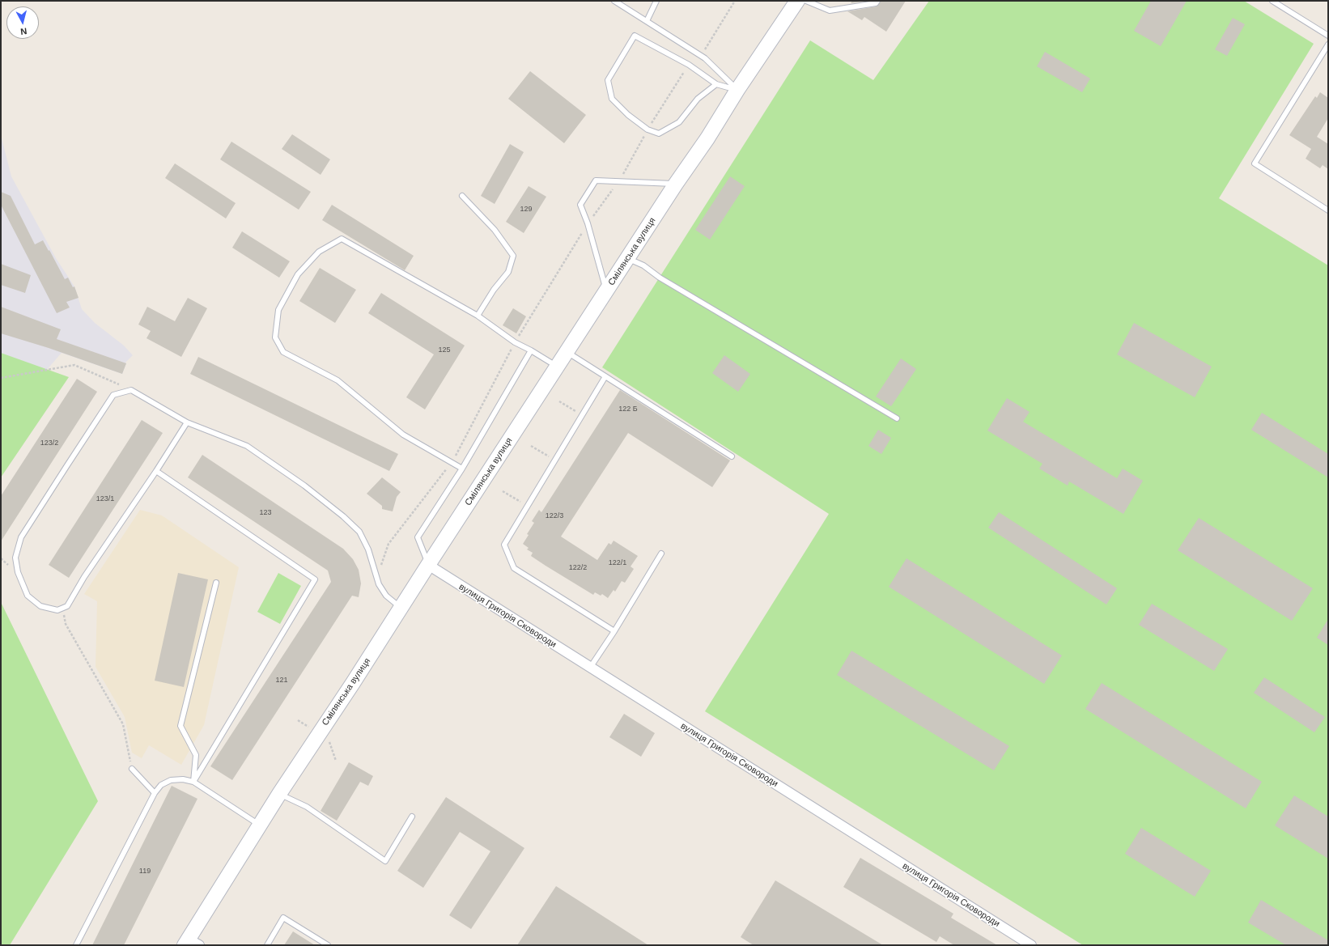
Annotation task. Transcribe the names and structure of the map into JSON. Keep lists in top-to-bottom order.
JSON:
{
  "streets": {
    "main road": ["Смілянська вулиця"],
    "street": ["вулиця Григорія Сковороди"]
  },
  "crossings": [
    ["Смілянська вулиця", "вулиця Григорія Сковороди"]
  ],
  "house_numbers": [
    "129",
    "125",
    "122 Б",
    "123/2",
    "123/1",
    "123",
    "122/3",
    "122/1",
    "122/2",
    "121",
    "119"
  ],
  "north": "bottom"
}
